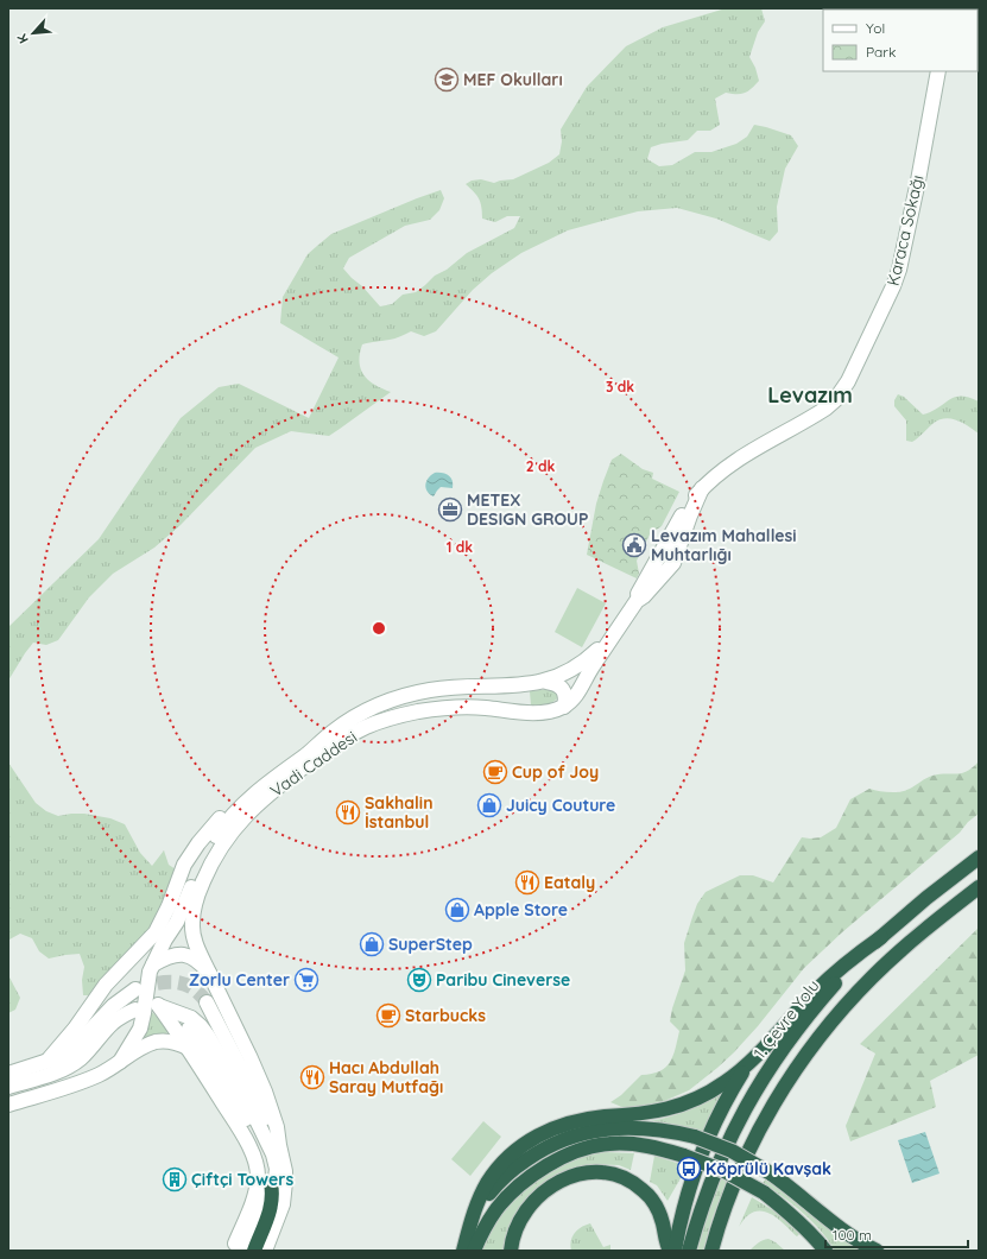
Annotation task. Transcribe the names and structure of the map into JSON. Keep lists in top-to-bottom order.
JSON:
{
  "streets": {
    "highway": ["1. Çevre Yolu"],
    "main road": ["Karaca Sokağı", "Vadi Caddesi"]
  },
  "districts": ["Levazım"],
  "places": {
    "school or university": ["MEF Okulları"],
    "office": ["METEX DESIGN GROUP"],
    "public building": ["Levazım Mahallesi Muhtarlığı"],
    "cafe": ["Cup of Joy", "Starbucks"],
    "shop": ["Juicy Couture", "Apple Store", "SuperStep"],
    "restaurant": ["Sakhalin İstanbul", "Eataly", "Hacı Abdullah Saray Mutfağı"],
    "supermarket": ["Zorlu Center"],
    "theatre": ["Paribu Cineverse"],
    "bus stop": ["Köprülü Kavşak"],
    "building": ["Çiftçi Towers"]
  },
  "legend": ["Yol", "Park"],
  "scale_bar": "100 m",
  "north": "bottom left",
  "rings": ["3 dk", "2 dk", "1 dk"]
}
